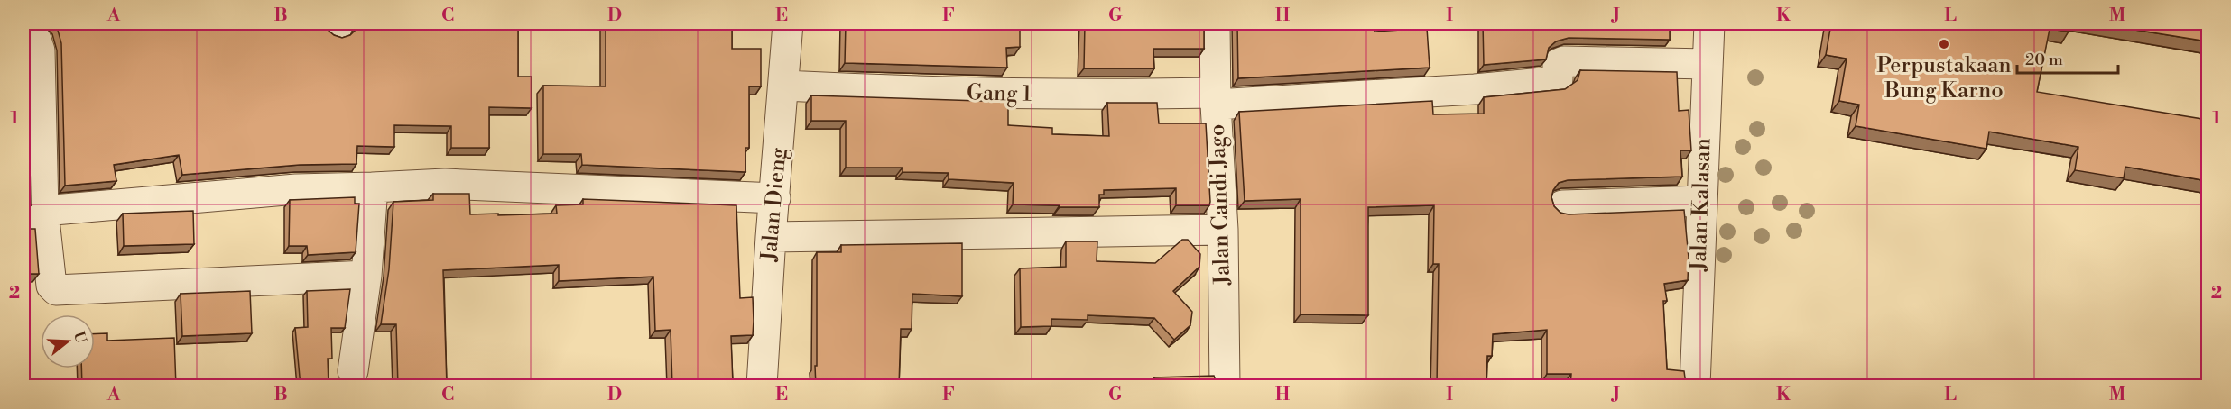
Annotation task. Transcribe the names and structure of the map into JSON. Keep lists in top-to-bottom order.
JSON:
{
  "streets": {
    "street": [
      "Gang 1",
      "Jalan Dieng",
      "Jalan Candi Jago",
      "Jalan Kalasan"
    ]
  },
  "crossings": [
    ["Gang 1", "Jalan Dieng"],
    ["Gang 1", "Jalan Candi Jago"],
    ["Gang 1", "Jalan Kalasan"]
  ],
  "places": ["Perpustakaan Bung Karno"],
  "scale_bar": "20 m",
  "north": "right",
  "grid": {
    "columns": [
      "A",
      "B",
      "C",
      "D",
      "E",
      "F",
      "G",
      "H",
      "I",
      "J",
      "K",
      "L",
      "M"
    ],
    "rows": ["1", "2"]
  }
}
